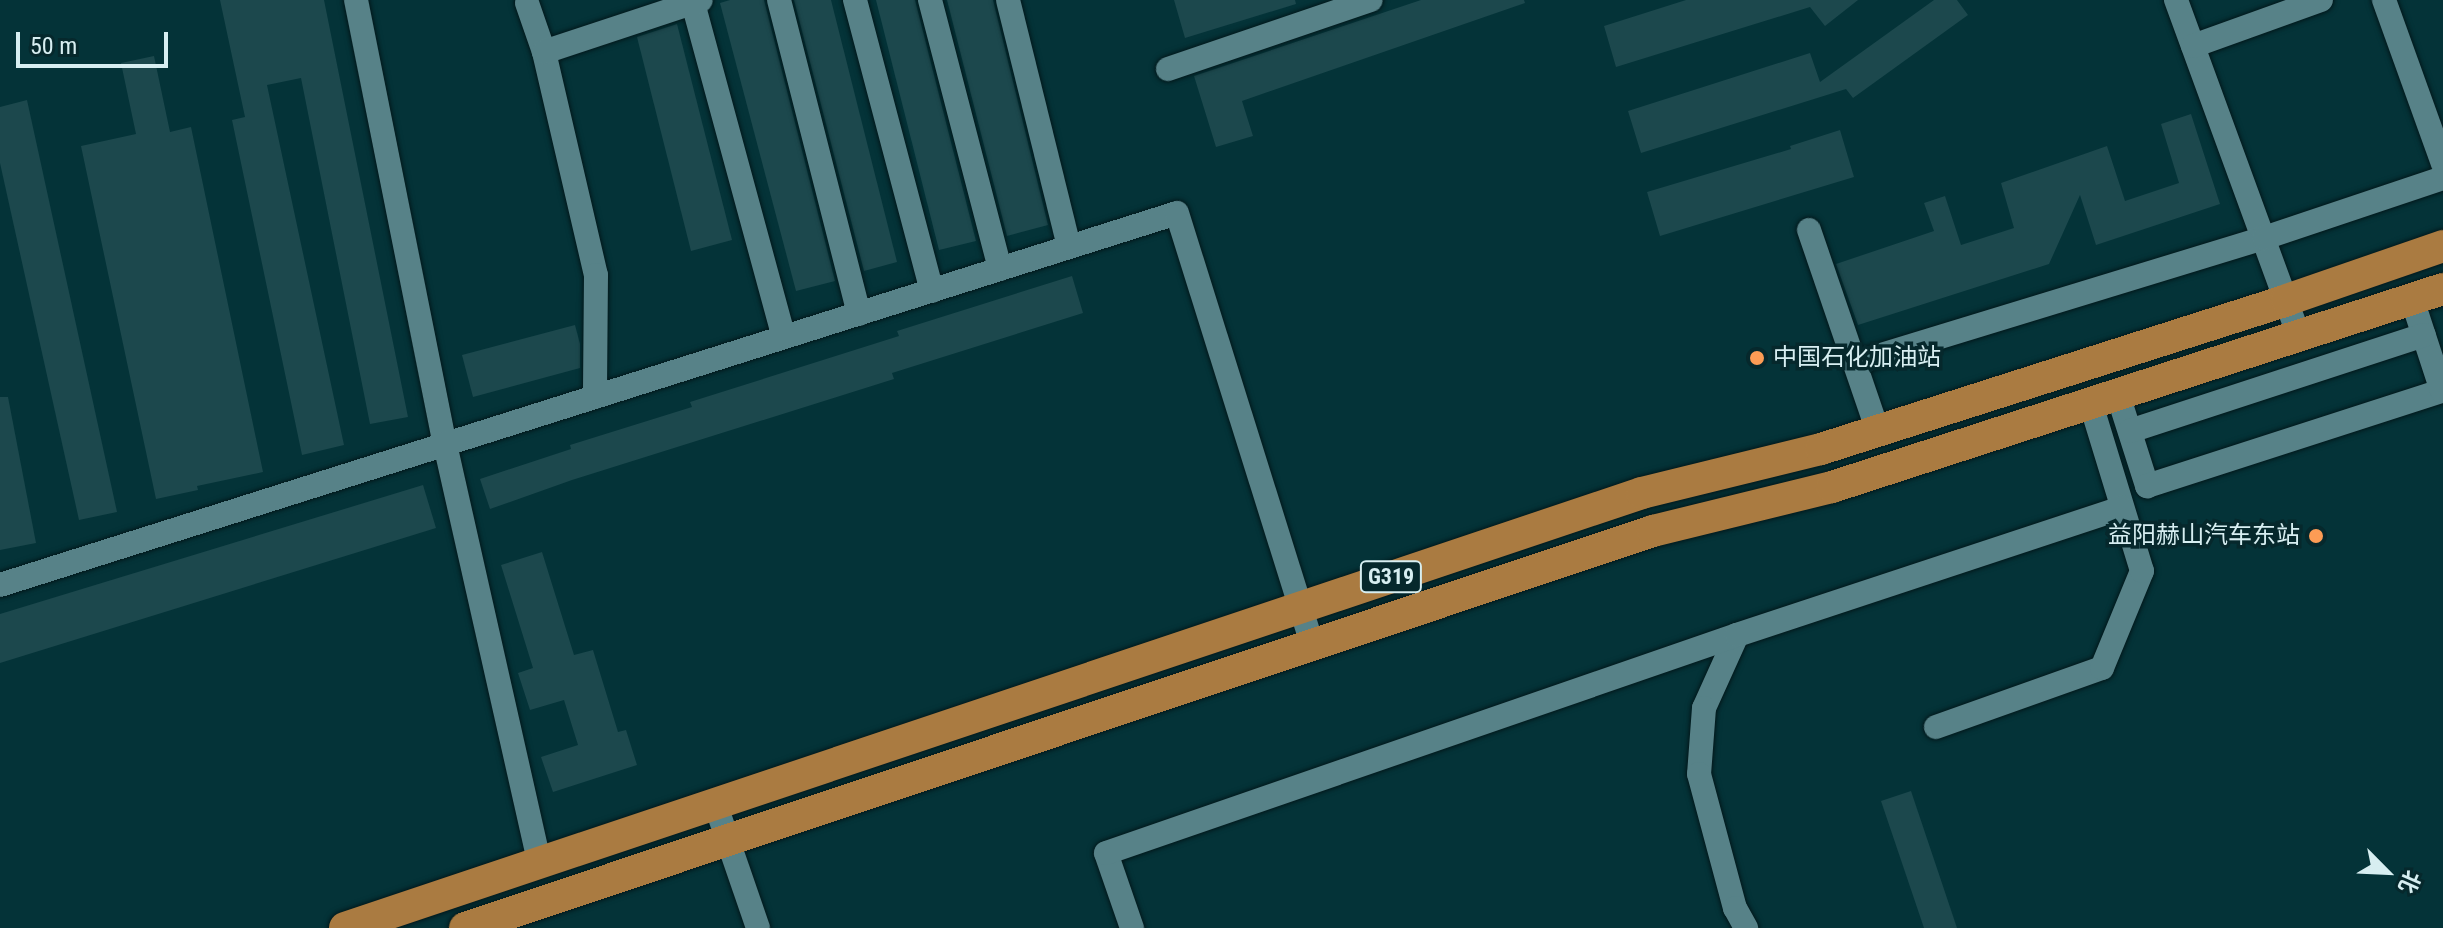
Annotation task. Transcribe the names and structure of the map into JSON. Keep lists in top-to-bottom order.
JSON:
{
  "streets": {
    "main road": ["G319"]
  },
  "places": ["中国石化加油站", "益阳赫山汽车东站"],
  "scale_bar": "50 m",
  "north": "bottom right"
}
